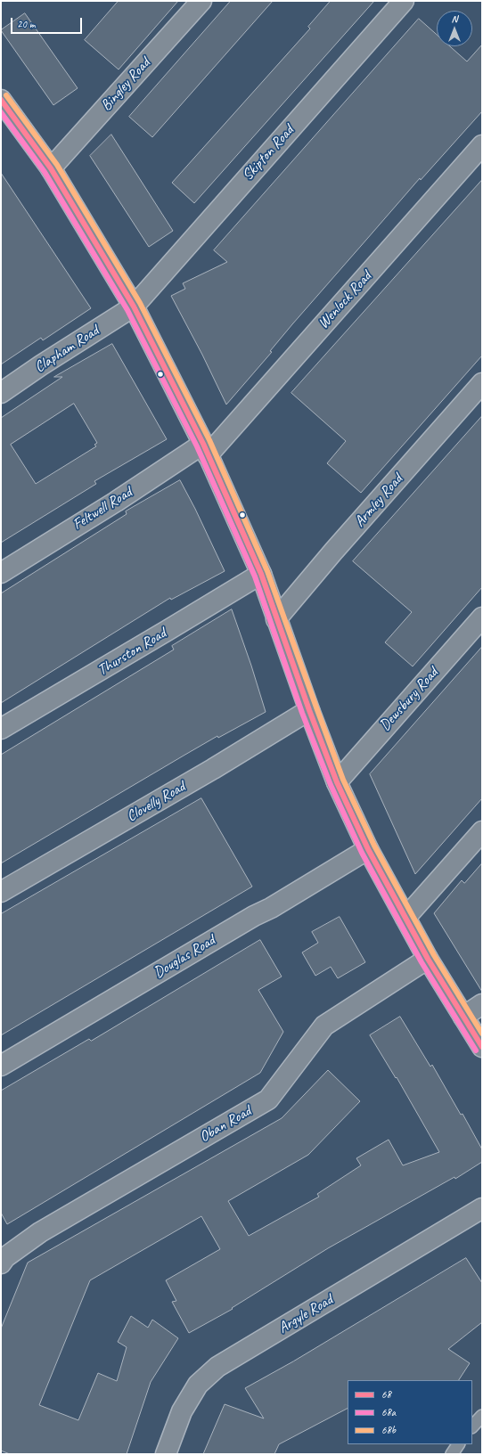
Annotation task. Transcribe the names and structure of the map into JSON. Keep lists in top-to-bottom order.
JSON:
{
  "streets": {
    "street": [
      "Bingley Road",
      "Skipton Road",
      "Wenlock Road",
      "Clapham Road",
      "Armley Road",
      "Feltwell Road",
      "Thurston Road",
      "Dewsbury Road",
      "Clovelly Road",
      "Douglas Road",
      "Oban Road",
      "Argyle Road"
    ]
  },
  "crossings": [
    ["Skipton Road", "Clapham Road"],
    ["Wenlock Road", "Feltwell Road"]
  ],
  "lines": ["transit line 68b", "transit line 68", "transit line 68a"],
  "legend": ["68", "68a", "68b"],
  "scale_bar": "20 m",
  "north": "top"
}
